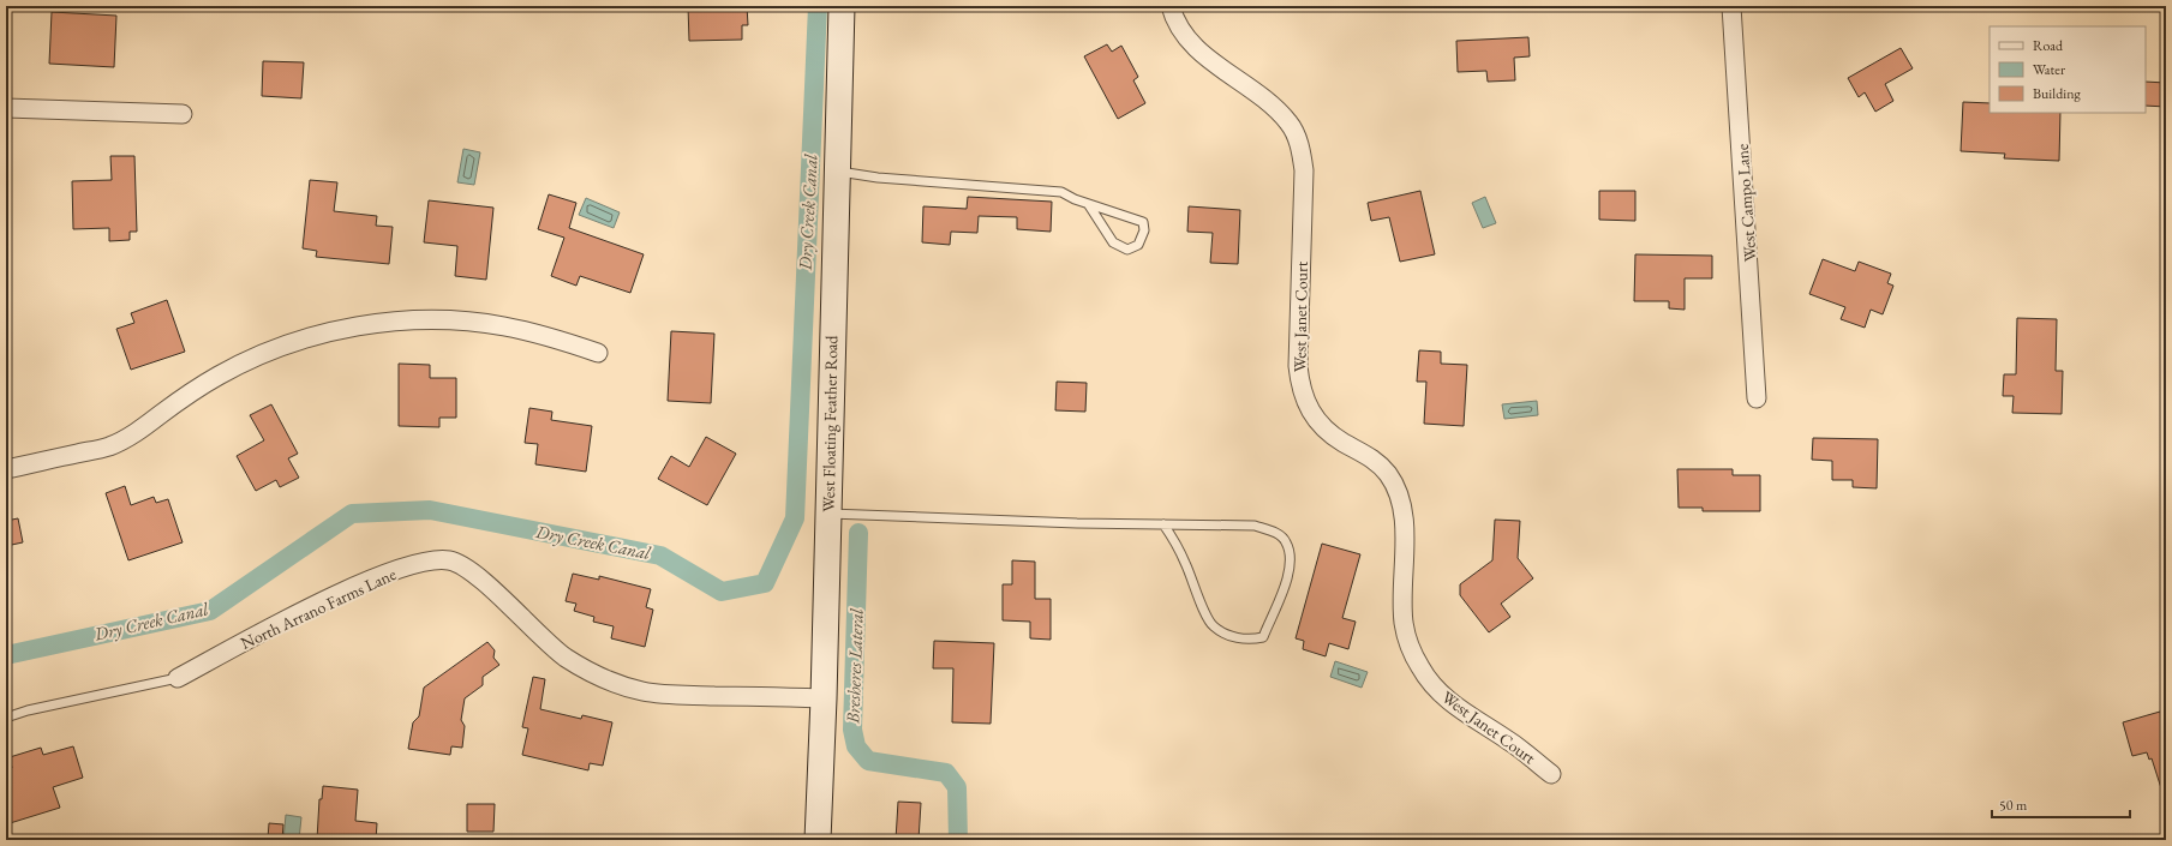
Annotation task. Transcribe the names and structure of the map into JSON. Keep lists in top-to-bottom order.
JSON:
{
  "streets": {
    "main road": ["West Floating Feather Road"],
    "street": ["West Campo Lane", "West Janet Court", "North Arrano Farms Lane"]
  },
  "crossings": [
    ["West Floating Feather Road", "North Arrano Farms Lane"]
  ],
  "water": ["Dry Creek Canal", "Bresheres Lateral"],
  "legend": ["Road", "Water", "Building"],
  "scale_bar": "50 m"
}
